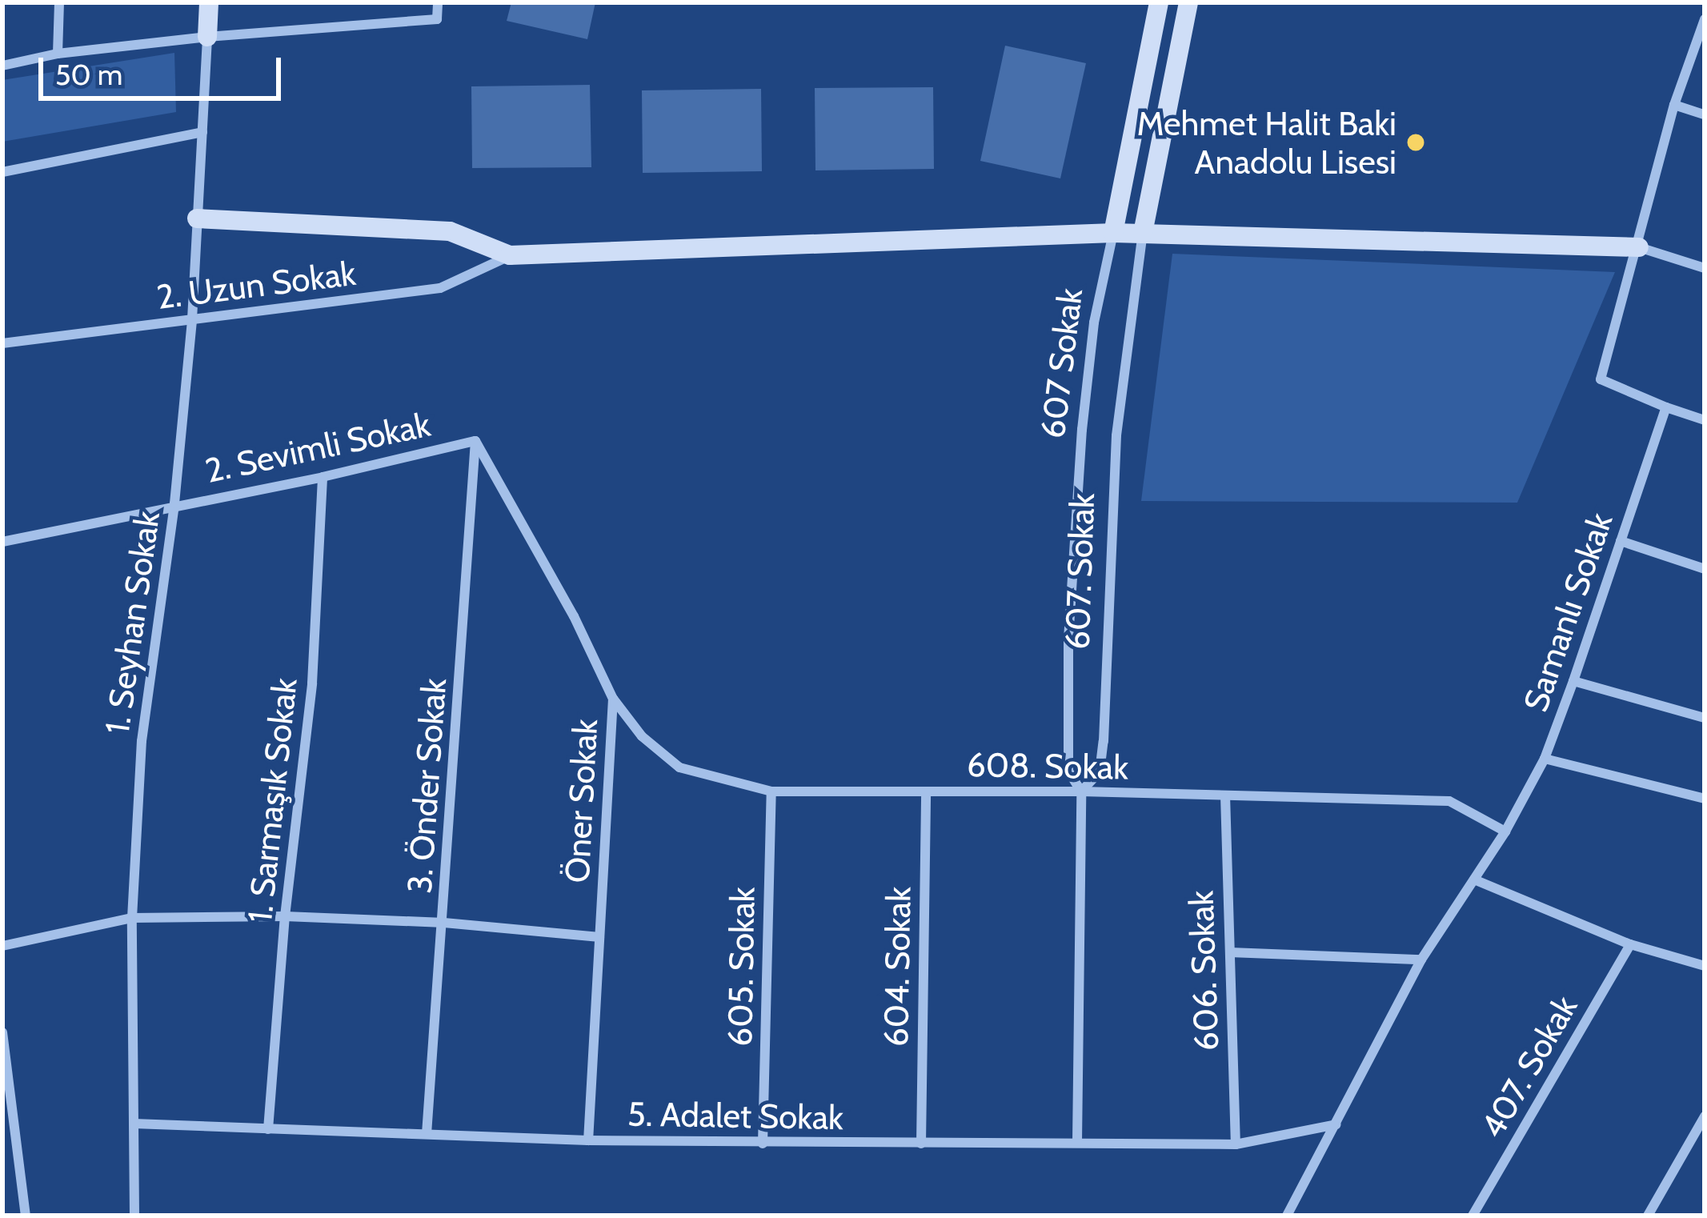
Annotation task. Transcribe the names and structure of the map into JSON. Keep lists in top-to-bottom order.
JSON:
{
  "streets": {
    "street": [
      "2. Uzun Sokak",
      "607 Sokak",
      "2. Sevimli Sokak",
      "607. Sokak",
      "Samanlı Sokak",
      "1. Seyhan Sokak",
      "608. Sokak",
      "3. Önder Sokak",
      "1. Sarmaşık Sokak",
      "Öner Sokak",
      "605. Sokak",
      "604. Sokak",
      "606. Sokak",
      "407. Sokak",
      "5. Adalet Sokak"
    ]
  },
  "crossings": [
    ["2. Uzun Sokak", "1. Seyhan Sokak"],
    ["607 Sokak", "607. Sokak"],
    ["607 Sokak", "608. Sokak"],
    ["2. Sevimli Sokak", "1. Seyhan Sokak"],
    ["2. Sevimli Sokak", "3. Önder Sokak"],
    ["2. Sevimli Sokak", "1. Sarmaşık Sokak"],
    ["2. Sevimli Sokak", "Öner Sokak"],
    ["607. Sokak", "608. Sokak"],
    ["607. Sokak", "5. Adalet Sokak"],
    ["Samanlı Sokak", "608. Sokak"],
    ["Samanlı Sokak", "5. Adalet Sokak"],
    ["1. Seyhan Sokak", "5. Adalet Sokak"],
    ["608. Sokak", "Öner Sokak"],
    ["608. Sokak", "605. Sokak"],
    ["608. Sokak", "604. Sokak"],
    ["608. Sokak", "606. Sokak"],
    ["3. Önder Sokak", "Öner Sokak"],
    ["3. Önder Sokak", "5. Adalet Sokak"],
    ["1. Sarmaşık Sokak", "5. Adalet Sokak"],
    ["Öner Sokak", "5. Adalet Sokak"],
    ["605. Sokak", "5. Adalet Sokak"],
    ["604. Sokak", "5. Adalet Sokak"],
    ["606. Sokak", "5. Adalet Sokak"]
  ],
  "places": ["Mehmet Halit Baki Anadolu Lisesi"],
  "scale_bar": "50 m"
}
